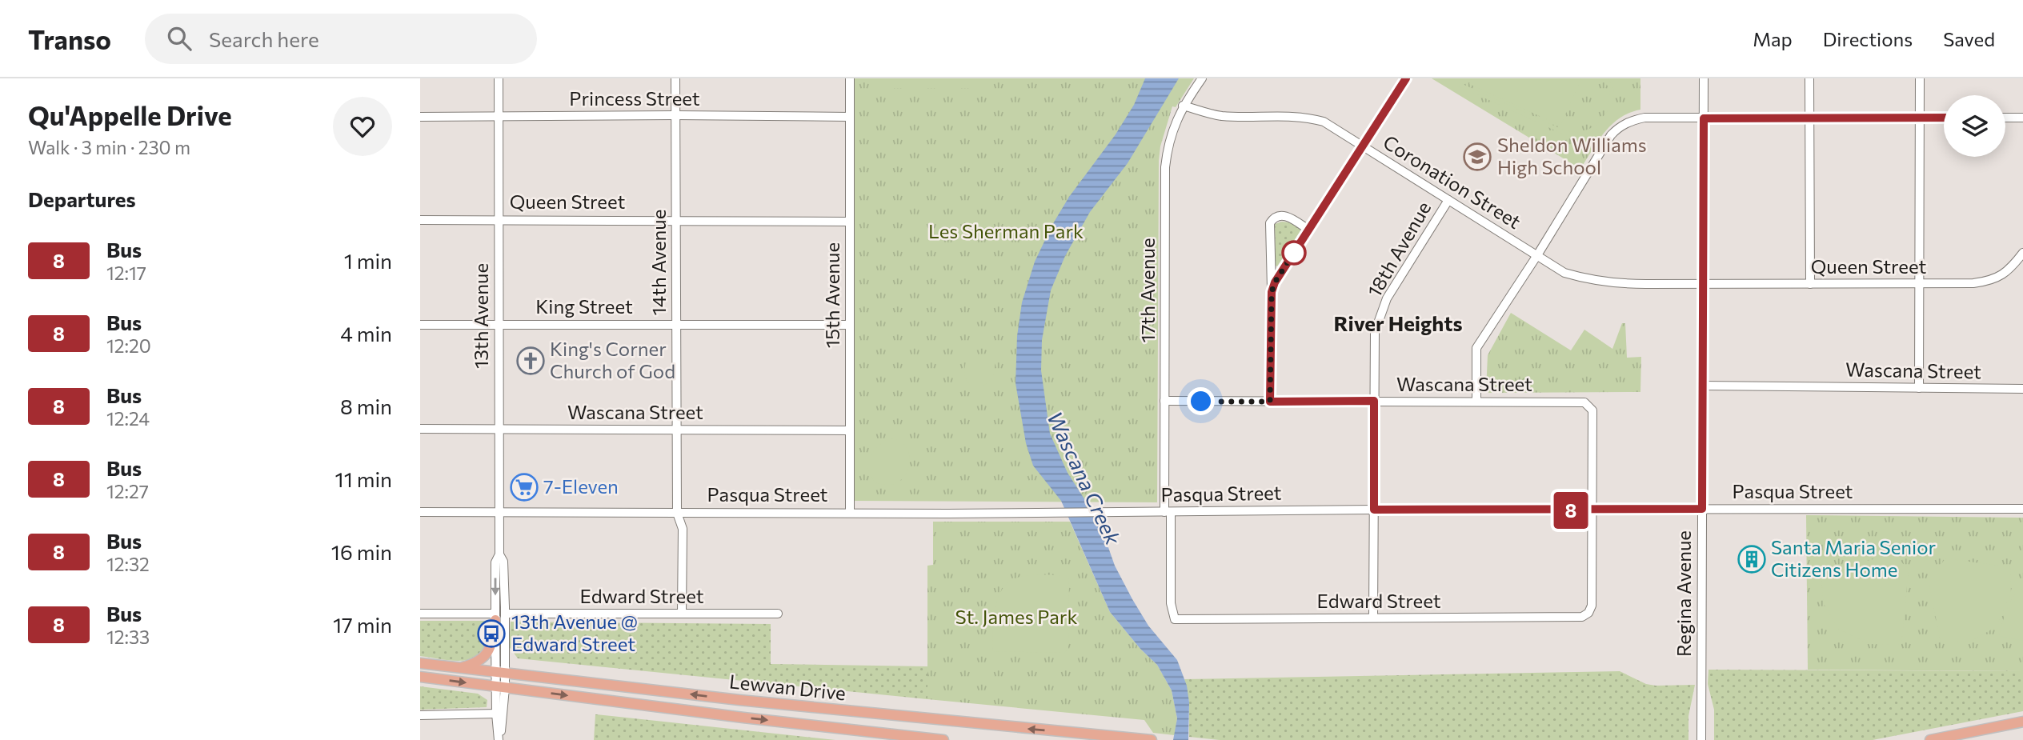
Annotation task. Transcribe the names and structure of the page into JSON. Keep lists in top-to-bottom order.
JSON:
{
  "streets": {
    "main road": ["Lewvan Drive"],
    "street": [
      "Princess Street",
      "Coronation Street",
      "Queen Street",
      "18th Avenue",
      "14th Avenue",
      "17th Avenue",
      "15th Avenue",
      "King Street",
      "13th Avenue",
      "Wascana Street",
      "Pasqua Street",
      "Regina Avenue",
      "Edward Street"
    ]
  },
  "crossings": [
    ["Princess Street", "14th Avenue"],
    ["Princess Street", "15th Avenue"],
    ["Princess Street", "13th Avenue"],
    ["Coronation Street", "Queen Street"],
    ["Coronation Street", "18th Avenue"],
    ["Coronation Street", "17th Avenue"],
    ["Coronation Street", "Regina Avenue"],
    ["Queen Street", "14th Avenue"],
    ["Queen Street", "15th Avenue"],
    ["Queen Street", "13th Avenue"],
    ["Queen Street", "Regina Avenue"],
    ["18th Avenue", "Wascana Street"],
    ["18th Avenue", "Pasqua Street"],
    ["18th Avenue", "Edward Street"],
    ["14th Avenue", "King Street"],
    ["14th Avenue", "Wascana Street"],
    ["14th Avenue", "Pasqua Street"],
    ["14th Avenue", "Edward Street"],
    ["17th Avenue", "Wascana Street"],
    ["17th Avenue", "Pasqua Street"],
    ["17th Avenue", "Edward Street"],
    ["15th Avenue", "King Street"],
    ["15th Avenue", "Wascana Street"],
    ["15th Avenue", "Pasqua Street"],
    ["King Street", "13th Avenue"],
    ["13th Avenue", "Wascana Street"],
    ["13th Avenue", "Pasqua Street"],
    ["13th Avenue", "Edward Street"],
    ["13th Avenue", "Lewvan Drive"],
    ["Wascana Street", "Pasqua Street"],
    ["Wascana Street", "Regina Avenue"],
    ["Wascana Street", "Edward Street"],
    ["Pasqua Street", "Regina Avenue"],
    ["Pasqua Street", "Edward Street"]
  ],
  "districts": ["River Heights"],
  "water": ["Wascana Creek"],
  "parks": ["Les Sherman Park", "St. James Park"],
  "places": {
    "school or university": ["Sheldon Williams High School"],
    "church": ["King's Corner Church of God"],
    "supermarket": ["7-Eleven"],
    "building": ["Santa Maria Senior Citizens Home"],
    "bus stop": ["13th Avenue @ Edward Street"]
  },
  "lines": ["bus line 8"],
  "page": {
    "header": "Transo",
    "search": "Search here",
    "nav": ["Map", "Directions", "Saved"],
    "heading": [
      ["Qu'Appelle Drive", "Walk · 3 min · 230 m"],
      "Departures"
    ],
    "on_map": "8",
    "list": [
      {
        "mark": "8",
        "name": "Bus",
        "note": "12:17",
        "value": "1 min"
      },
      {
        "mark": "8",
        "name": "Bus",
        "note": "12:20",
        "value": "4 min"
      },
      {
        "mark": "8",
        "name": "Bus",
        "note": "12:24",
        "value": "8 min"
      },
      {
        "mark": "8",
        "name": "Bus",
        "note": "12:27",
        "value": "11 min"
      },
      {
        "mark": "8",
        "name": "Bus",
        "note": "12:32",
        "value": "16 min"
      },
      {
        "mark": "8",
        "name": "Bus",
        "note": "12:33",
        "value": "17 min"
      }
    ]
  }
}
